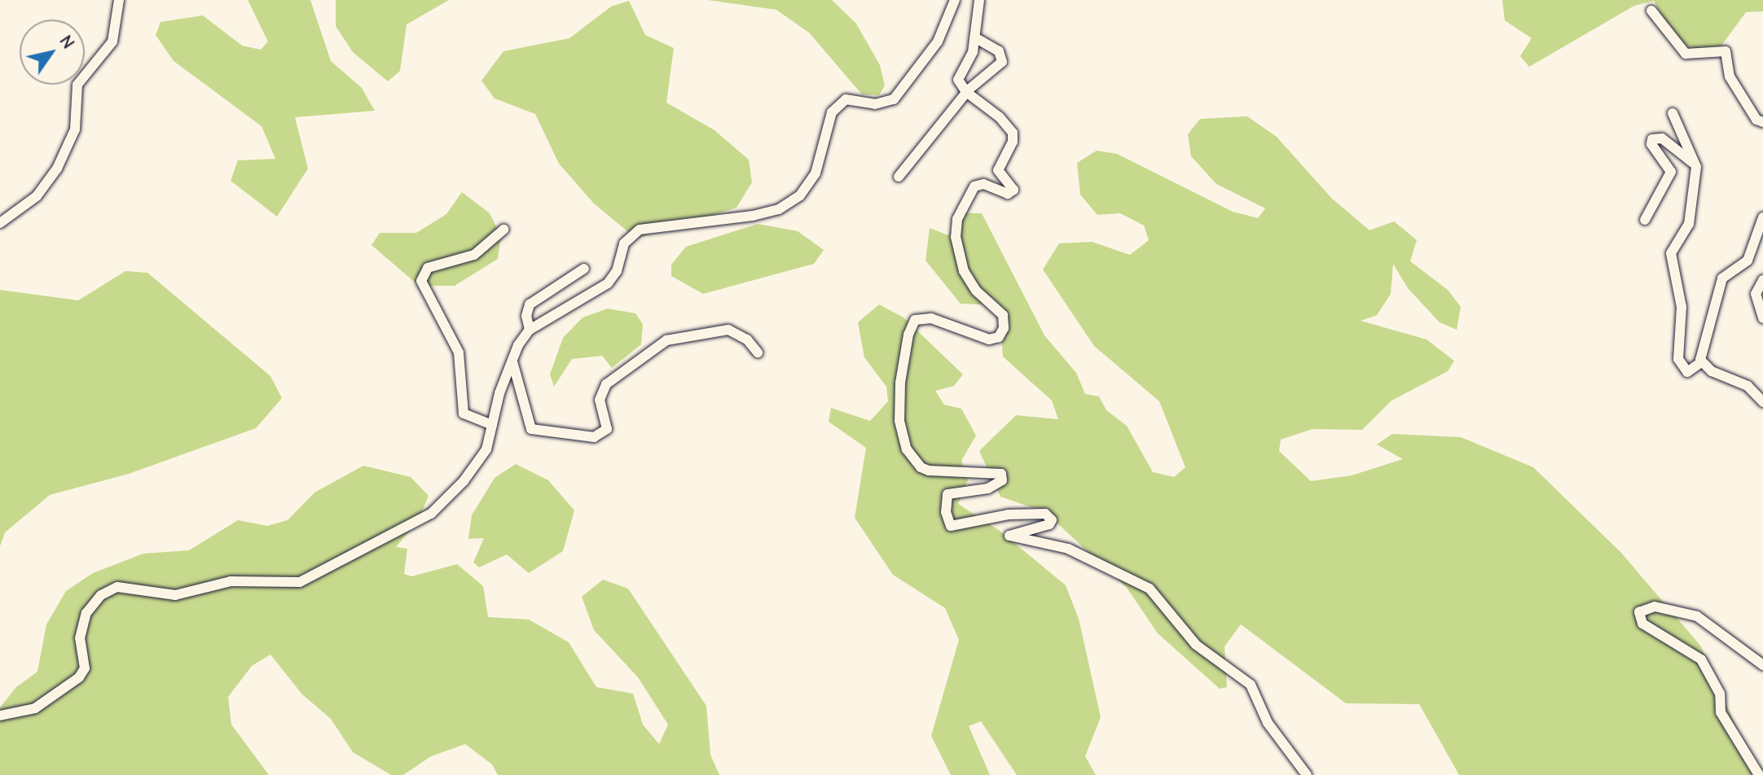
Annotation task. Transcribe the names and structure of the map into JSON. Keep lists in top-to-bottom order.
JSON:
{
  "north": "top right"
}
